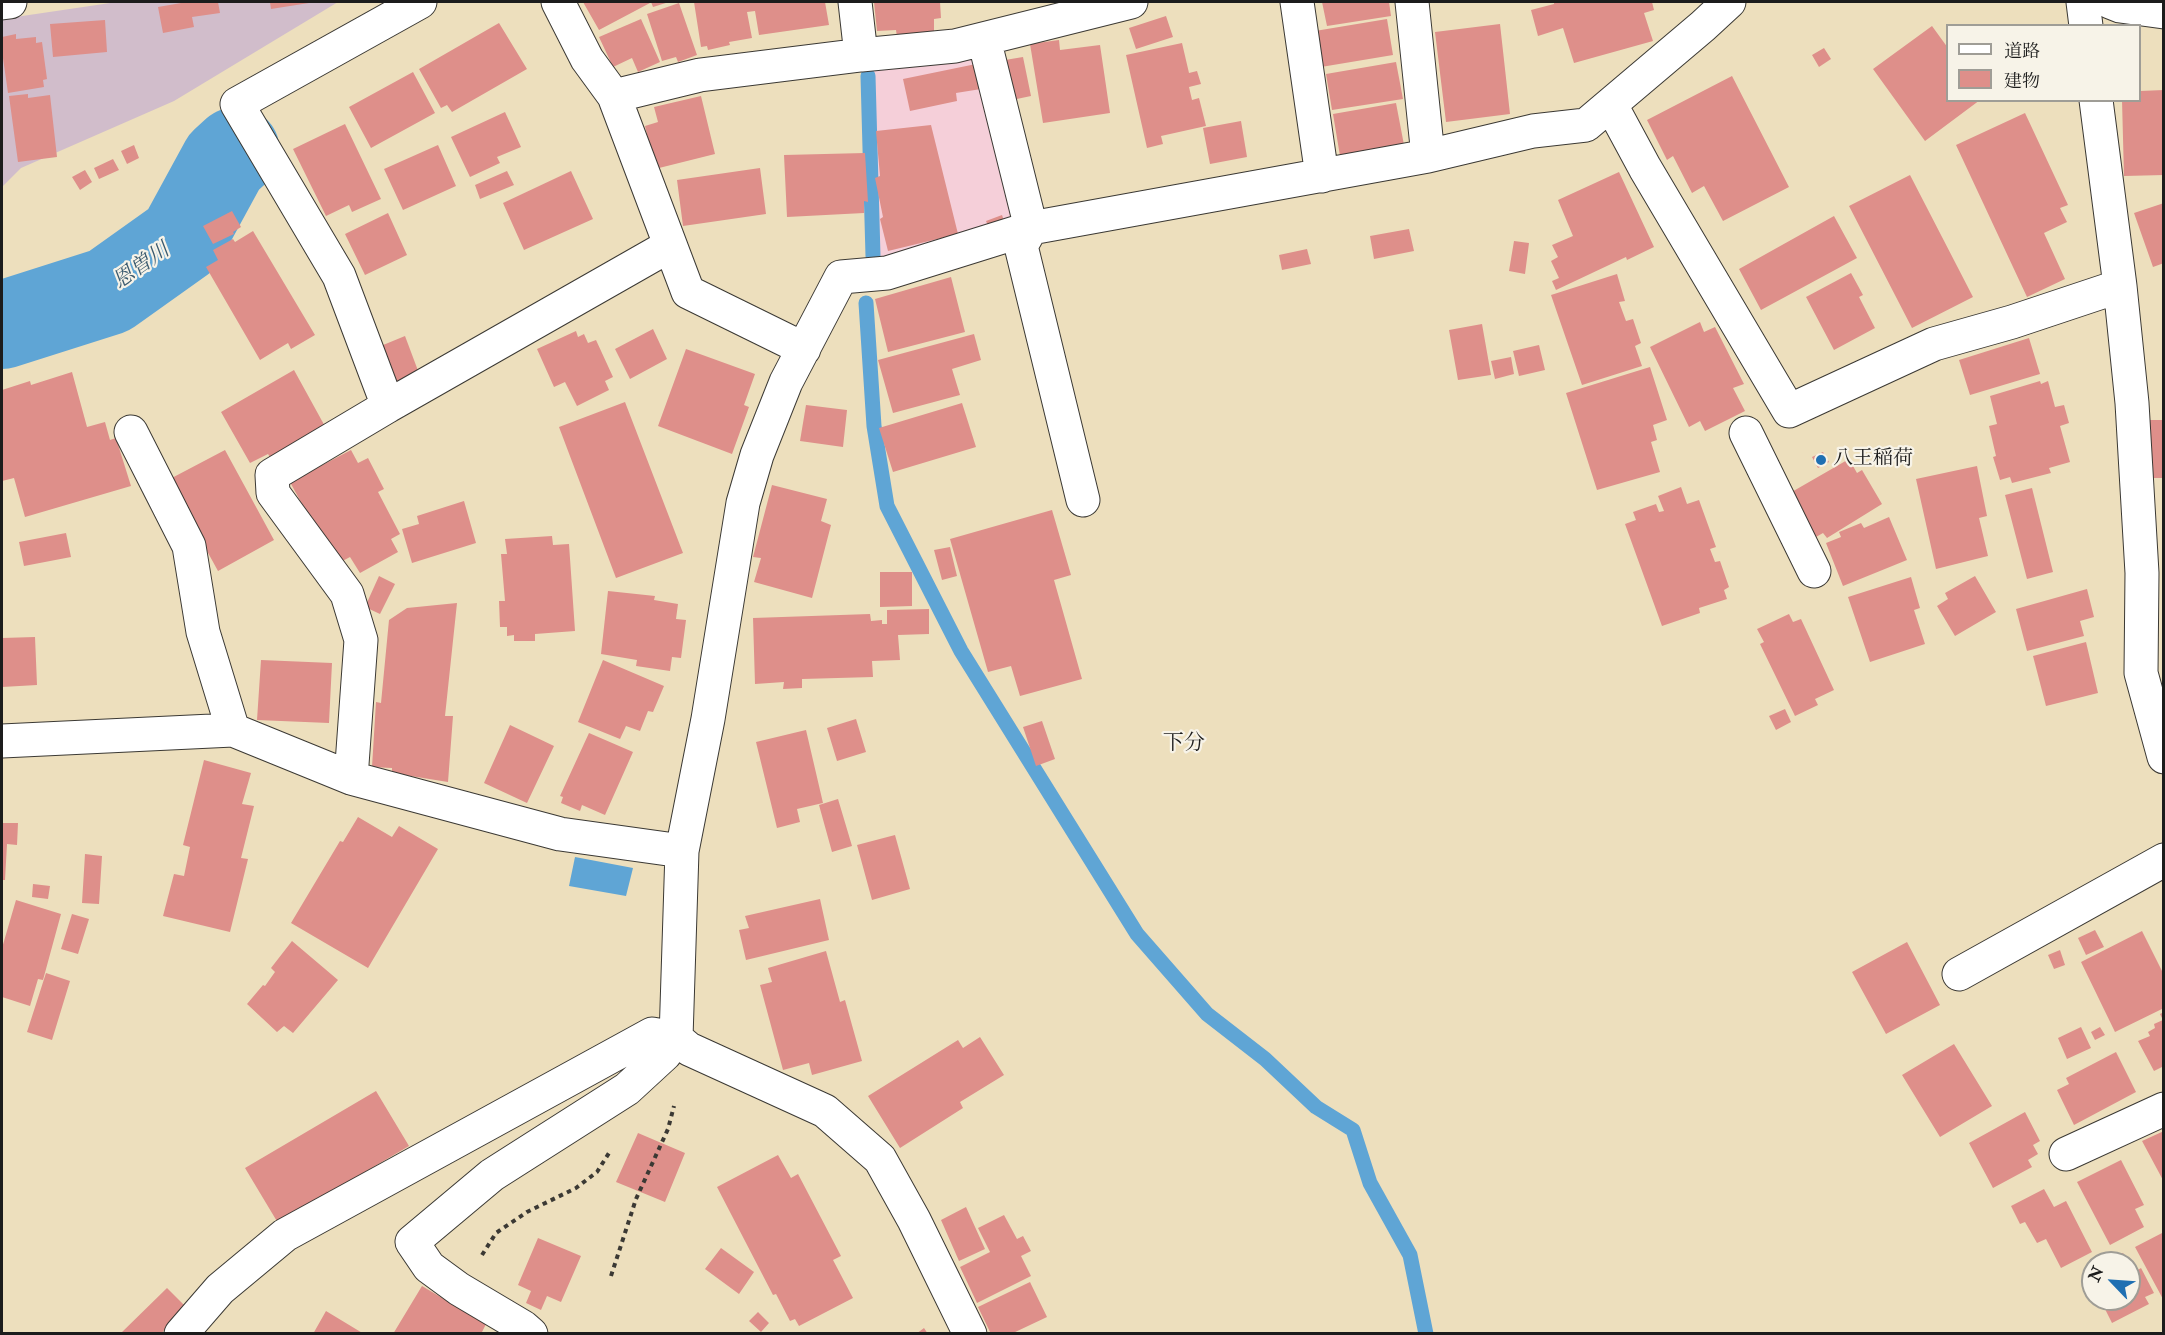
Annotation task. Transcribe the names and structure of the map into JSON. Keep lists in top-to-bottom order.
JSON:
{
  "districts": ["下分"],
  "water": ["恩曽川"],
  "places": ["八王稲荷"],
  "legend": ["道路", "建物"],
  "north": "top left"
}
